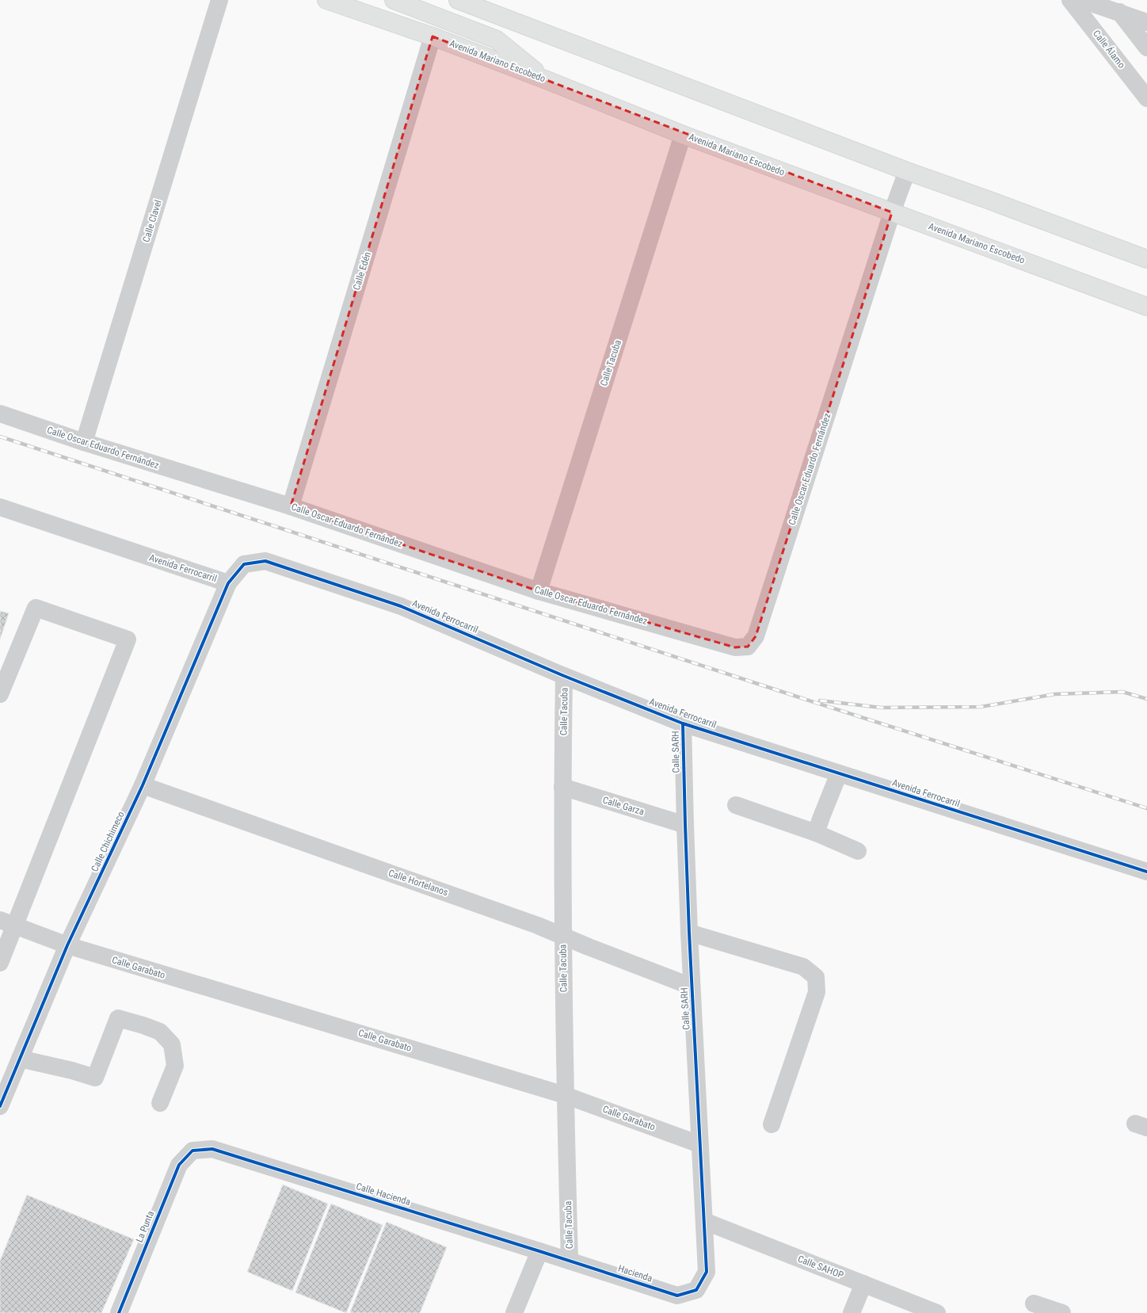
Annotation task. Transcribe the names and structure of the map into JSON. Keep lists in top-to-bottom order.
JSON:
{
  "streets": {
    "main road": ["Avenida Mariano Escobedo"],
    "street": [
      "Calle Álamo",
      "Calle Clavel",
      "Calle Edén",
      "Calle Tacuba",
      "Calle Oscar Eduardo Fernández",
      "Avenida Ferrocarril",
      "Calle SARH",
      "Calle Garza",
      "Calle Chichimeco",
      "Calle Hortelanos",
      "Calle Garabato",
      "Calle Hacienda",
      "La Punta",
      "Calle SAHOP",
      "Hacienda"
    ]
  },
  "crossings": [
    ["Avenida Mariano Escobedo", "Calle Edén"],
    ["Avenida Mariano Escobedo", "Calle Tacuba"],
    ["Avenida Mariano Escobedo", "Calle Oscar Eduardo Fernández"],
    ["Calle Clavel", "Calle Oscar Eduardo Fernández"],
    ["Calle Edén", "Calle Oscar Eduardo Fernández"],
    ["Calle Tacuba", "Calle Oscar Eduardo Fernández"],
    ["Calle Tacuba", "Avenida Ferrocarril"],
    ["Calle Tacuba", "Calle Garza"],
    ["Calle Tacuba", "Calle Hortelanos"],
    ["Calle Tacuba", "Calle Garabato"],
    ["Calle Tacuba", "Calle Hacienda"],
    ["Calle Tacuba", "Hacienda"],
    ["Avenida Ferrocarril", "Calle SARH"],
    ["Avenida Ferrocarril", "Calle Chichimeco"],
    ["Calle SARH", "Calle Garza"],
    ["Calle SARH", "Calle Hortelanos"],
    ["Calle SARH", "Calle Garabato"],
    ["Calle SARH", "Calle SAHOP"],
    ["Calle SARH", "Hacienda"],
    ["Calle Chichimeco", "Calle Hortelanos"],
    ["Calle Chichimeco", "Calle Garabato"],
    ["Calle Hacienda", "La Punta"],
    ["Calle Hacienda", "Hacienda"]
  ]
}
